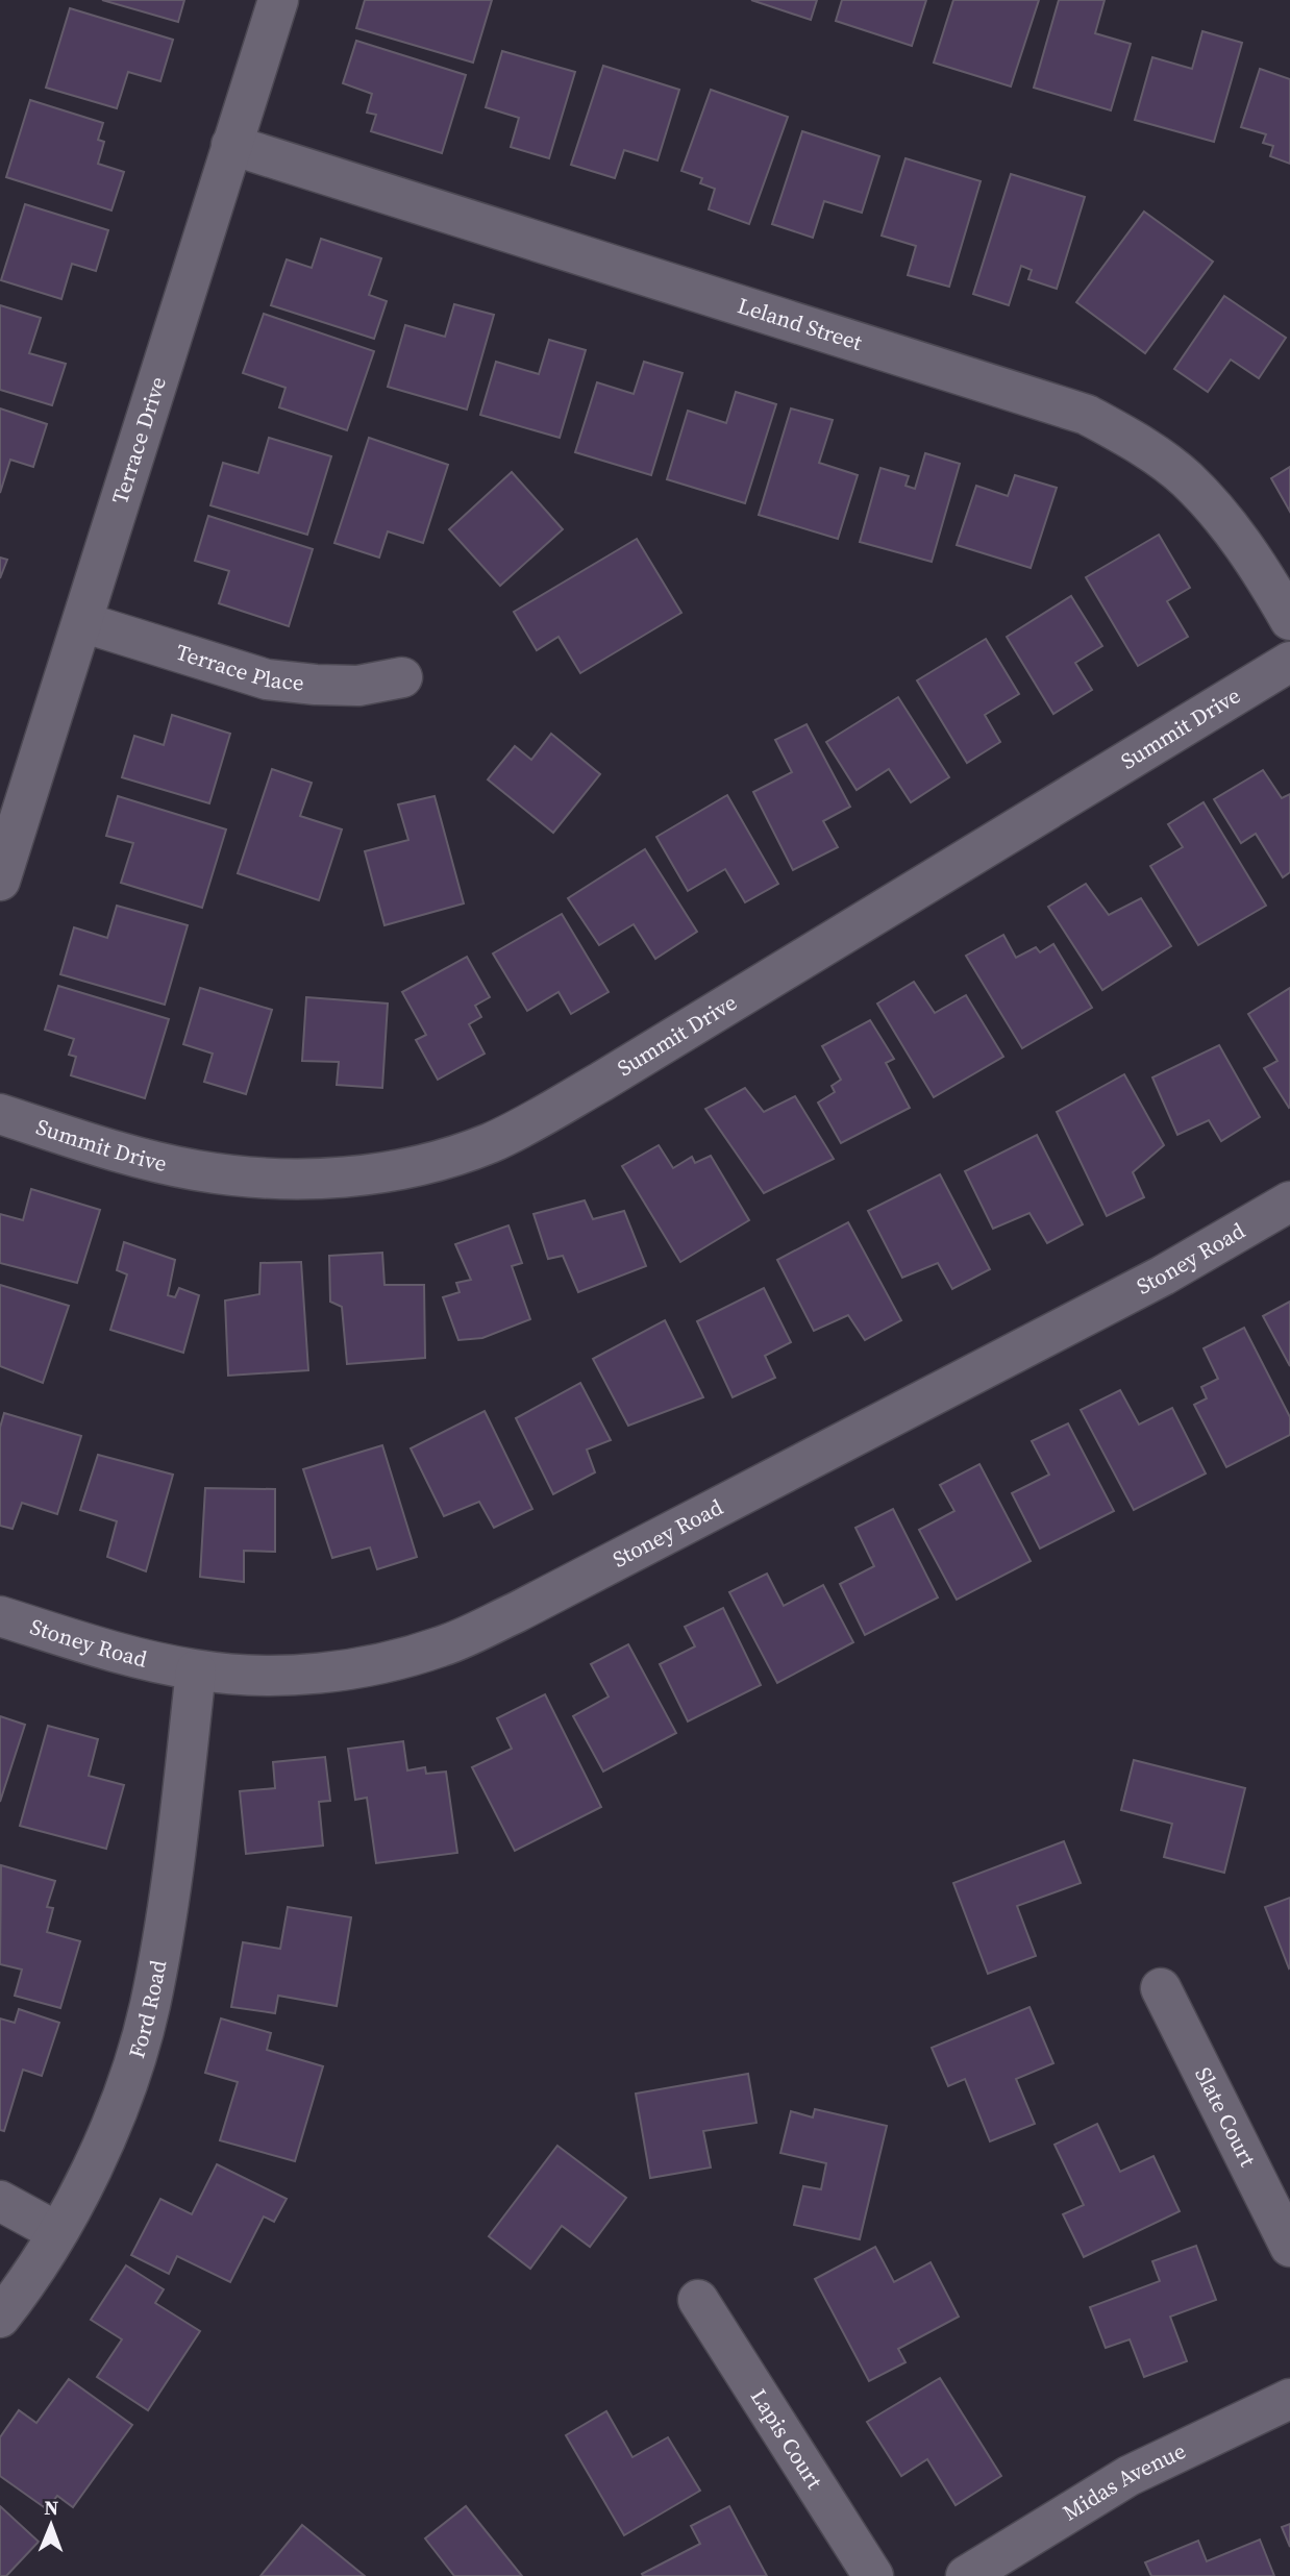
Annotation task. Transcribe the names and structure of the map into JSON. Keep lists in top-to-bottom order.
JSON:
{
  "streets": {
    "street": [
      "Leland Street",
      "Terrace Drive",
      "Terrace Place",
      "Summit Drive",
      "Stoney Road",
      "Ford Road",
      "Slate Court",
      "Lapis Court",
      "Midas Avenue"
    ]
  },
  "crossings": [
    ["Leland Street", "Terrace Drive"],
    ["Terrace Drive", "Terrace Place"],
    ["Stoney Road", "Ford Road"]
  ],
  "north": "top"
}
